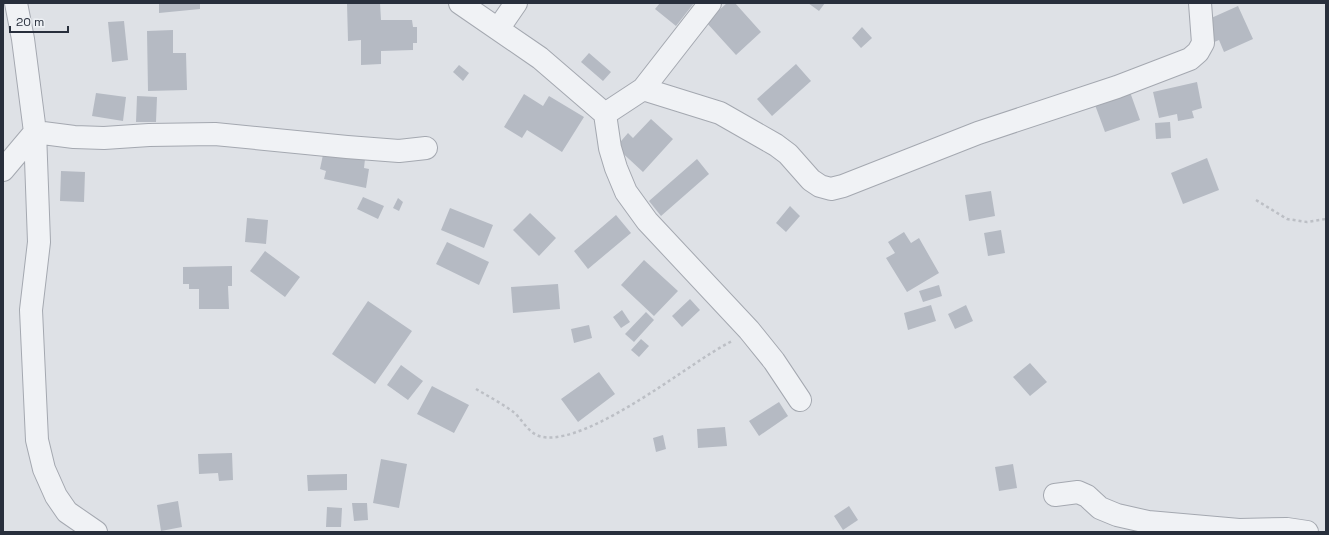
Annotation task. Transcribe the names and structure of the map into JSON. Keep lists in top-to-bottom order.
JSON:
{
  "scale_bar": "20 m"
}
